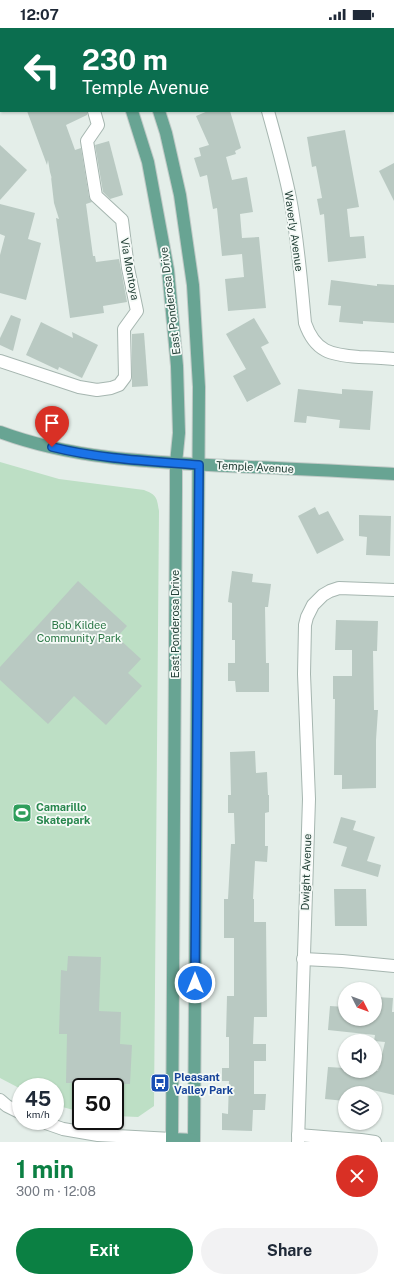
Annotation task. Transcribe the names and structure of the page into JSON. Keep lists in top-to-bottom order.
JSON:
{
  "streets": {
    "main road": ["East Ponderosa Drive", "Temple Avenue"],
    "street": ["Waverly Avenue", "Via Montoya", "Dwight Avenue"]
  },
  "crossings": [
    ["East Ponderosa Drive", "Temple Avenue"]
  ],
  "parks": ["Bob Kildee Community Park"],
  "places": {
    "sports": ["Camarillo Skatepark"],
    "bus stop": ["Pleasant Valley Park"]
  },
  "north": "bottom right",
  "page": {
    "status": "12:07",
    "turn": ["230 m", "Temple Avenue"],
    "speed": "45 km/h",
    "limit": "50",
    "heading": ["1 min", "300 m · 12:08"],
    "buttons": ["Exit", "Share"]
  }
}
